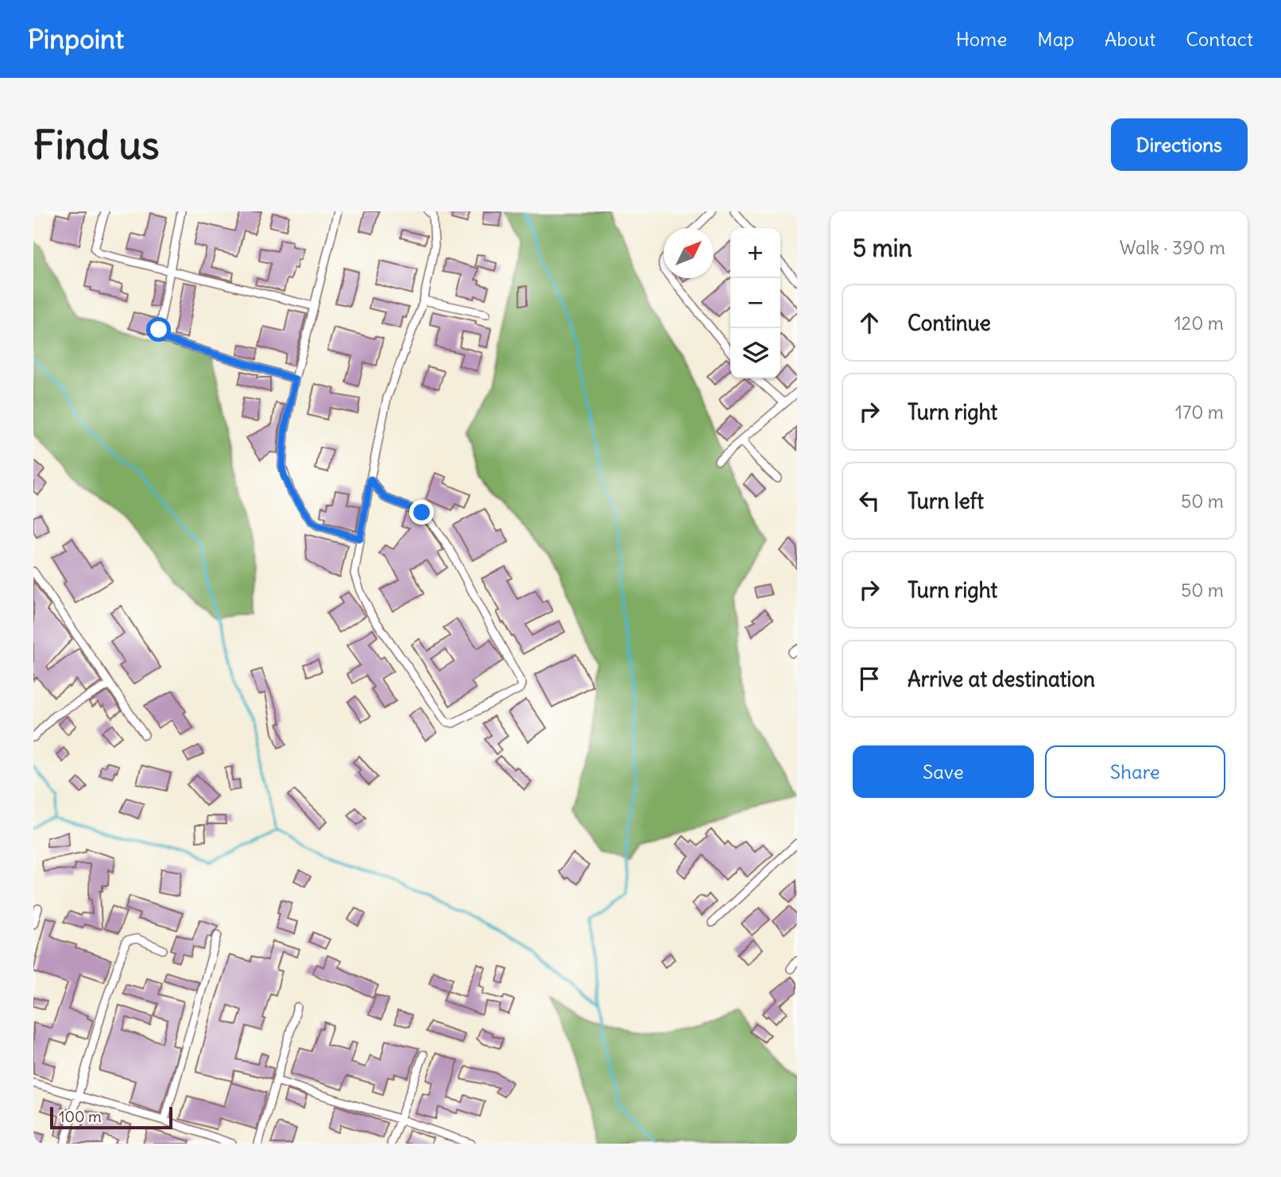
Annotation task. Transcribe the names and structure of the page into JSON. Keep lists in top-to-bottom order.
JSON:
{
  "scale_bar": "100 m",
  "north": "top right",
  "page": {
    "header": "Pinpoint",
    "nav": [
      "Home",
      "Map",
      "About",
      "Contact"
    ],
    "buttons": [
      "Directions",
      ["Save", "Share"]
    ],
    "title": "Find us",
    "heading": ["5 min", "Walk · 390 m"],
    "map_buttons": ["+", "−"],
    "list": [
      ["Continue", "120 m"],
      ["Turn right", "170 m"],
      ["Turn left", "50 m"],
      ["Turn right", "50 m"],
      "Arrive at destination"
    ],
    "scale": "100 m"
  }
}
